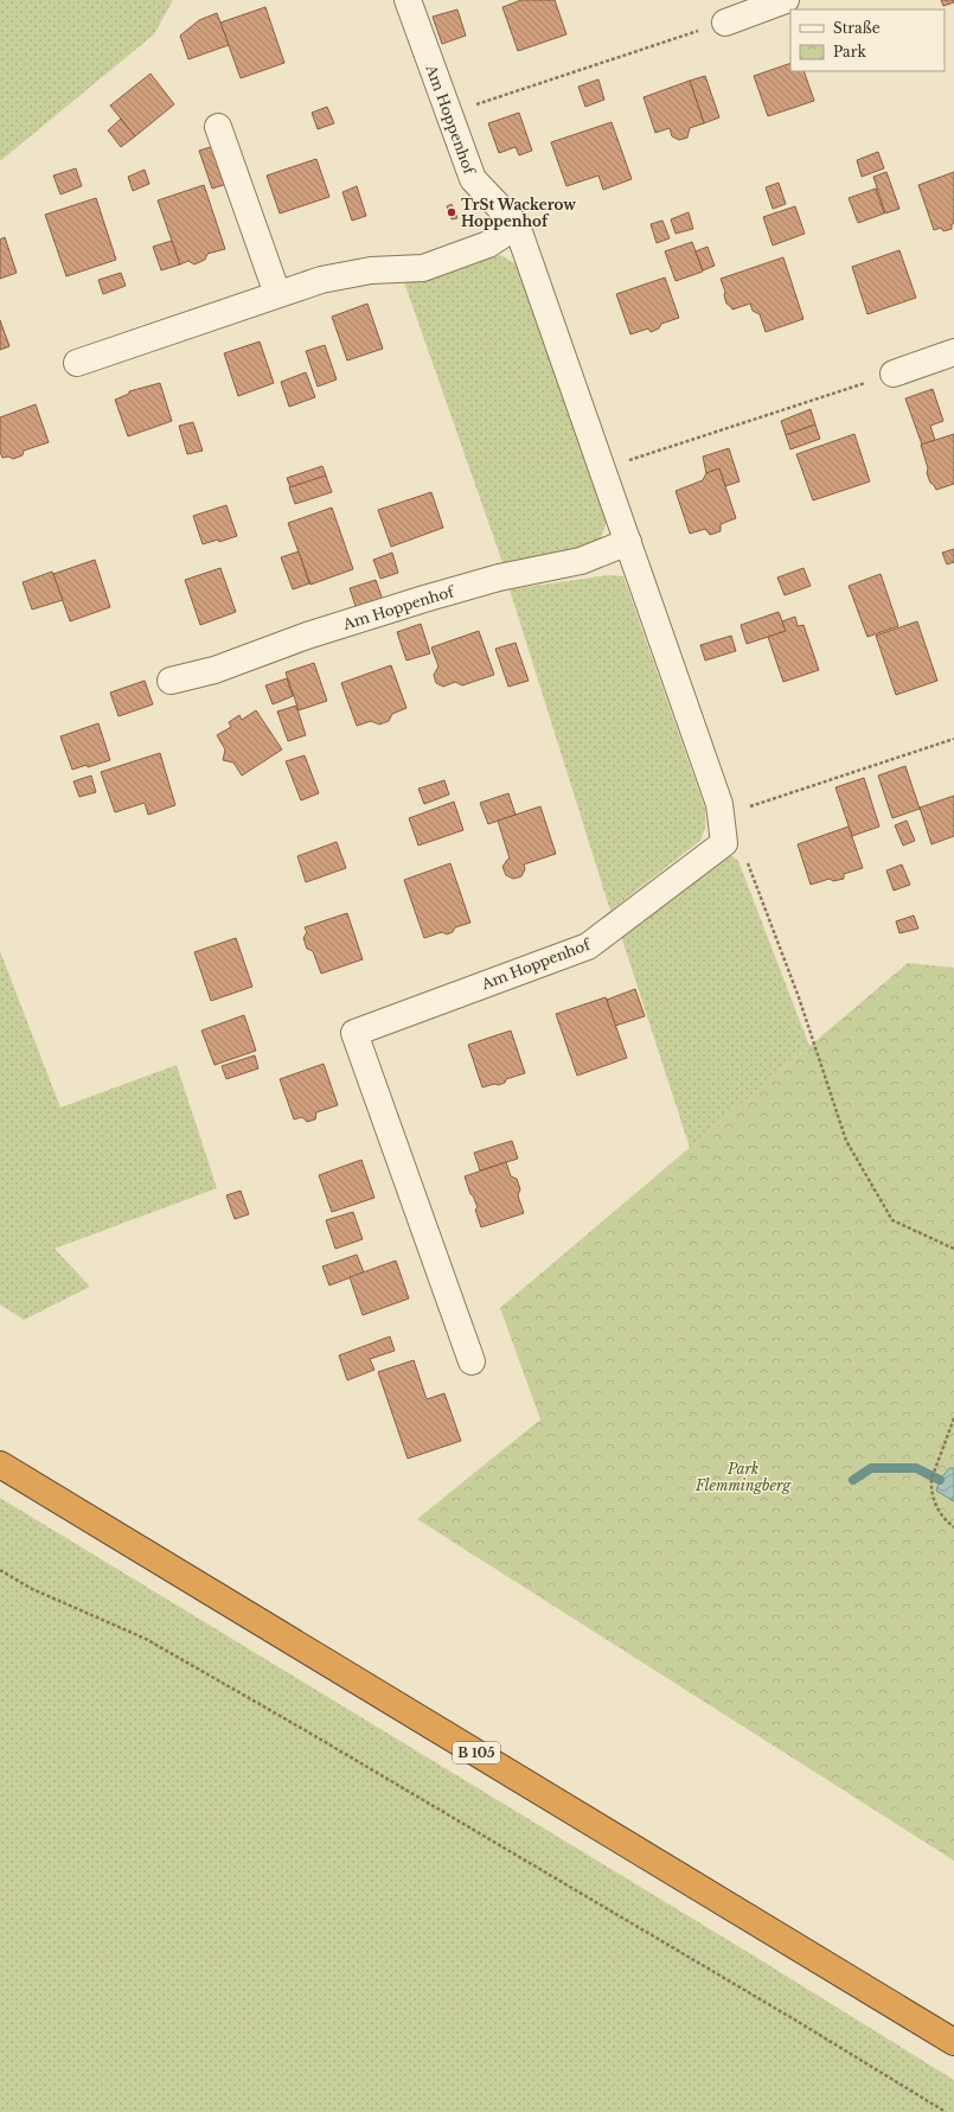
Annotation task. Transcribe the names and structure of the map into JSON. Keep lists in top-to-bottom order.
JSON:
{
  "streets": {
    "highway": ["B 105"],
    "street": ["Am Hoppenhof"]
  },
  "parks": ["Park Flemmingberg"],
  "places": ["TrSt Wackerow Hoppenhof"],
  "legend": ["Straße", "Park"]
}
